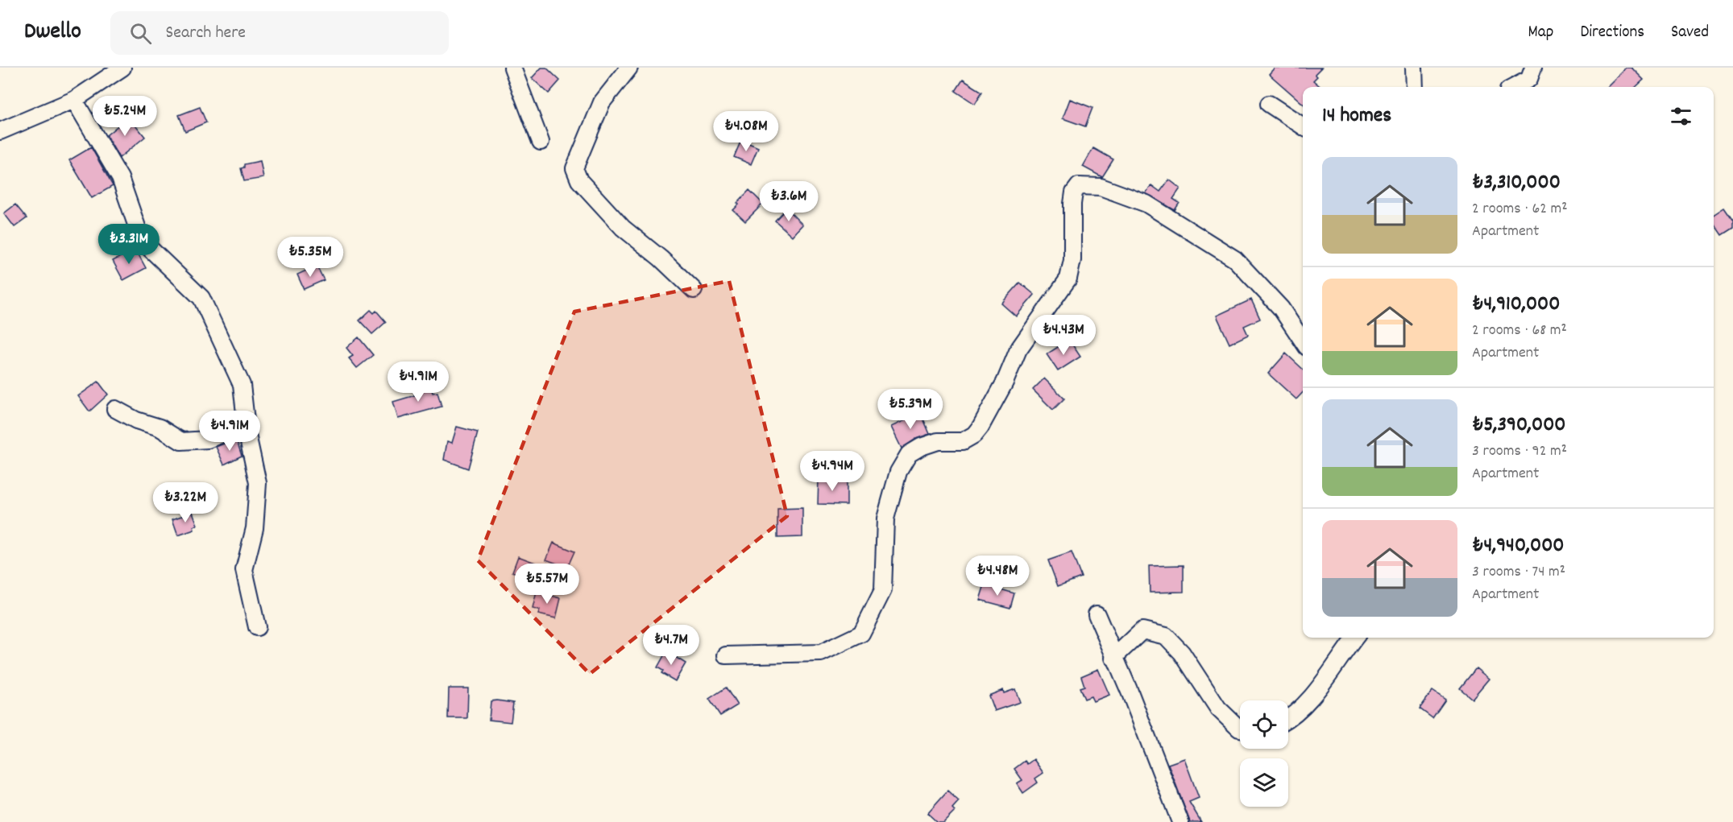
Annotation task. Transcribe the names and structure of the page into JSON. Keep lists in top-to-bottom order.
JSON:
{
  "page": {
    "header": "Dwello",
    "search": "Search here",
    "nav": ["Map", "Directions", "Saved"],
    "heading": "14 homes",
    "price": [
      "₺5.24M",
      "₺4.08M",
      "₺3.6M",
      "₺3.31M",
      "₺5.35M",
      "₺4.43M",
      "₺4.91M",
      "₺5.39M",
      "₺4.91M",
      "₺4.94M",
      "₺3.22M",
      "₺4.48M",
      "₺5.57M",
      "₺4.7M"
    ],
    "list": [
      {
        "name": "₺3,310,000",
        "note": "2 rooms · 62 m² · Apartment"
      },
      {
        "name": "₺4,910,000",
        "note": "2 rooms · 68 m² · Apartment"
      },
      {
        "name": "₺5,390,000",
        "note": "3 rooms · 92 m² · Apartment"
      },
      {
        "name": "₺4,940,000",
        "note": "3 rooms · 74 m² · Apartment"
      }
    ]
  }
}
